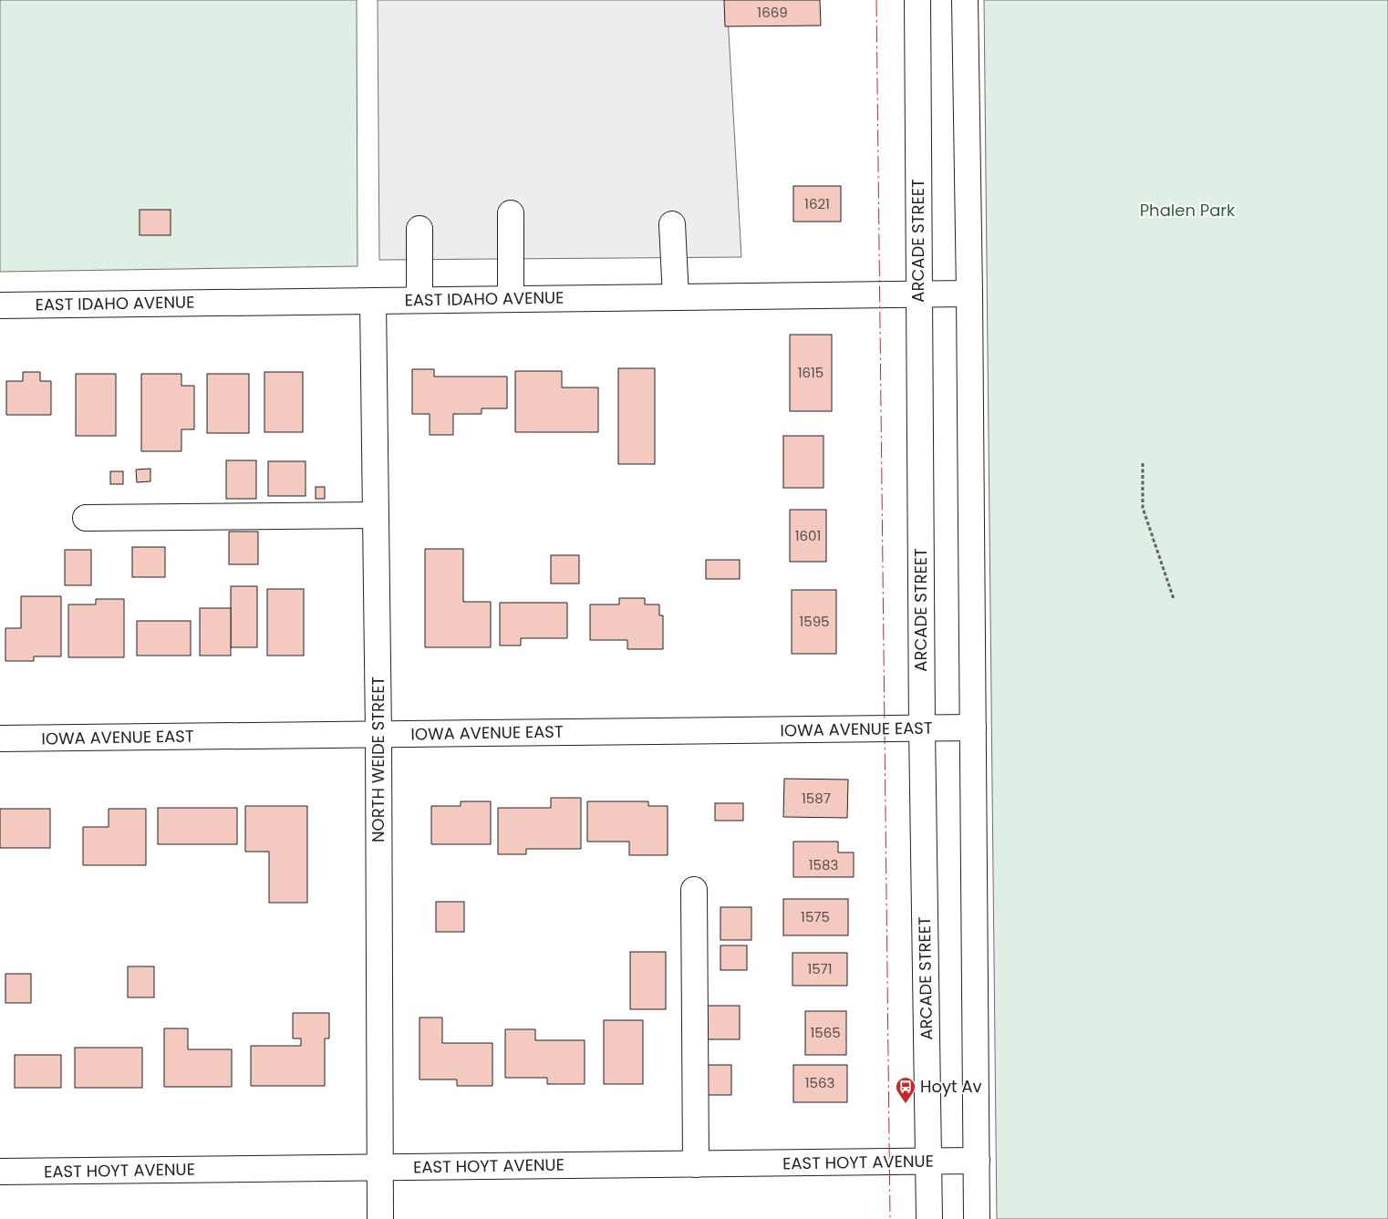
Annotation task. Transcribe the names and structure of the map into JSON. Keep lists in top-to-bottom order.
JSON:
{
  "streets": {
    "street": [
      "ARCADE STREET",
      "EAST IDAHO AVENUE",
      "IOWA AVENUE EAST",
      "NORTH WEIDE STREET",
      "EAST HOYT AVENUE"
    ]
  },
  "crossings": [
    ["ARCADE STREET", "EAST IDAHO AVENUE"],
    ["ARCADE STREET", "IOWA AVENUE EAST"],
    ["ARCADE STREET", "EAST HOYT AVENUE"],
    ["EAST IDAHO AVENUE", "NORTH WEIDE STREET"],
    ["IOWA AVENUE EAST", "NORTH WEIDE STREET"],
    ["NORTH WEIDE STREET", "EAST HOYT AVENUE"]
  ],
  "parks": ["Phalen Park"],
  "places": {
    "bus stop": ["Hoyt Av"]
  },
  "house_numbers": [
    "1669",
    "1621",
    "1615",
    "1601",
    "1595",
    "1587",
    "1583",
    "1575",
    "1571",
    "1565",
    "1563"
  ]
}
